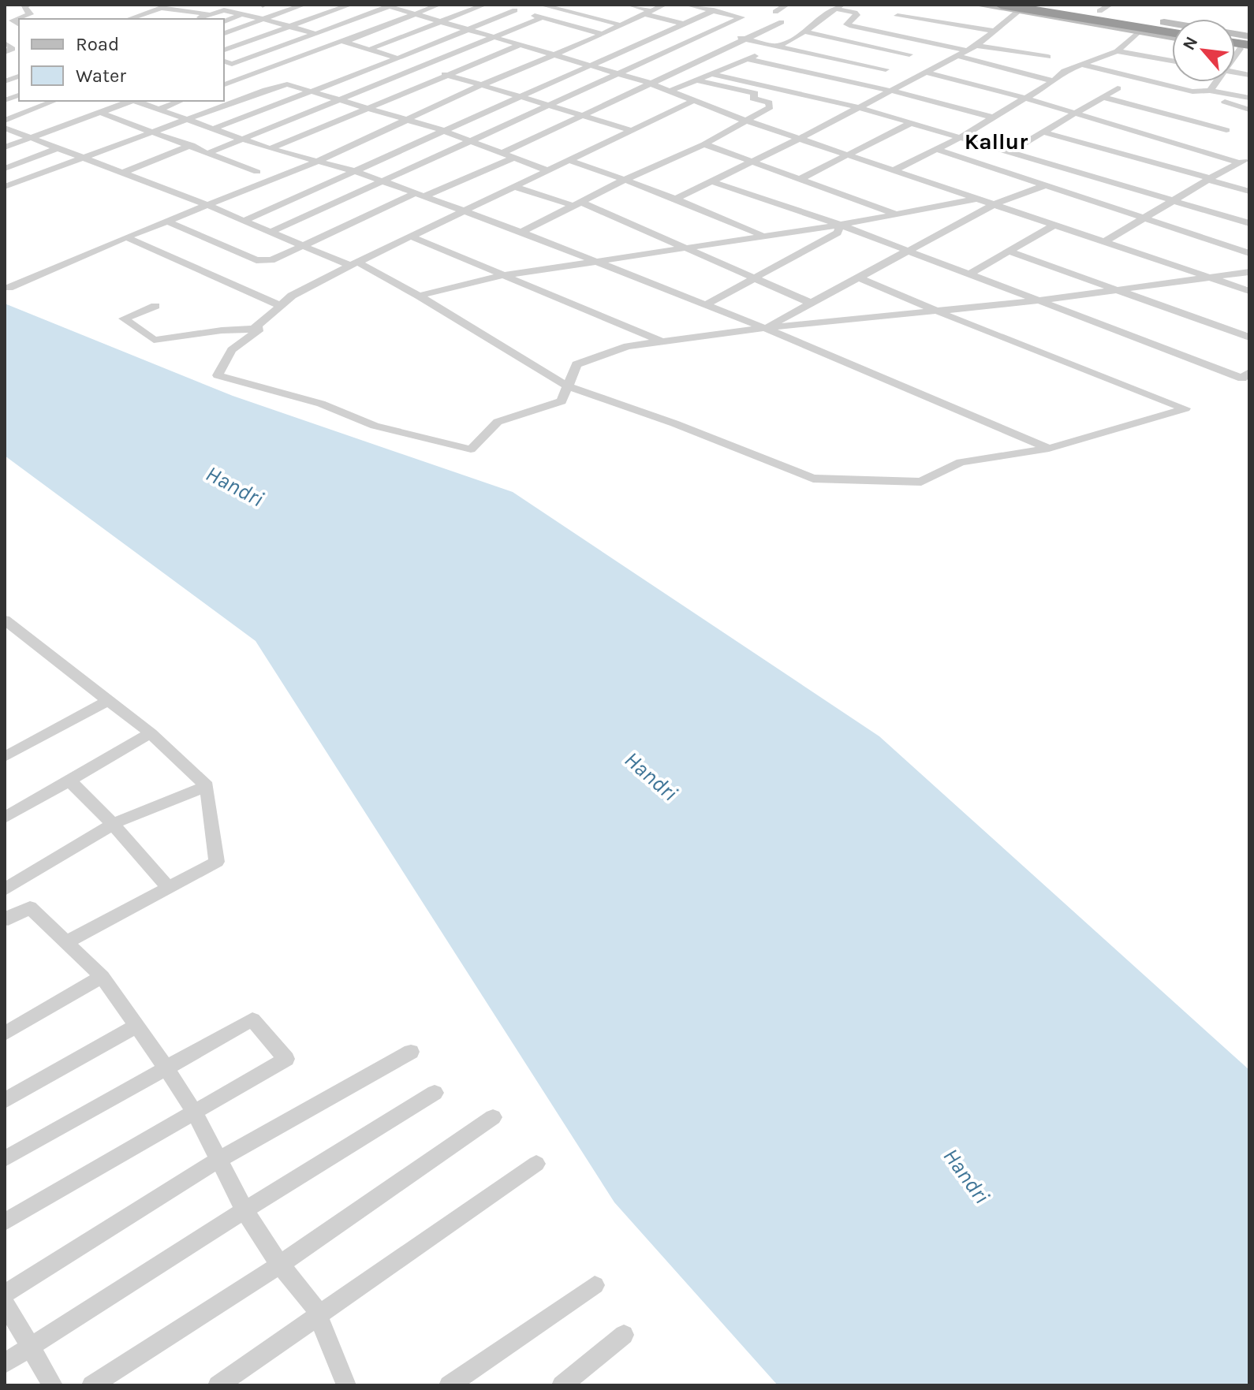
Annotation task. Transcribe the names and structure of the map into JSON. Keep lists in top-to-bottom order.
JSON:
{
  "districts": ["Kallur"],
  "water": ["Handri"],
  "legend": ["Road", "Water"],
  "north": "top left"
}
